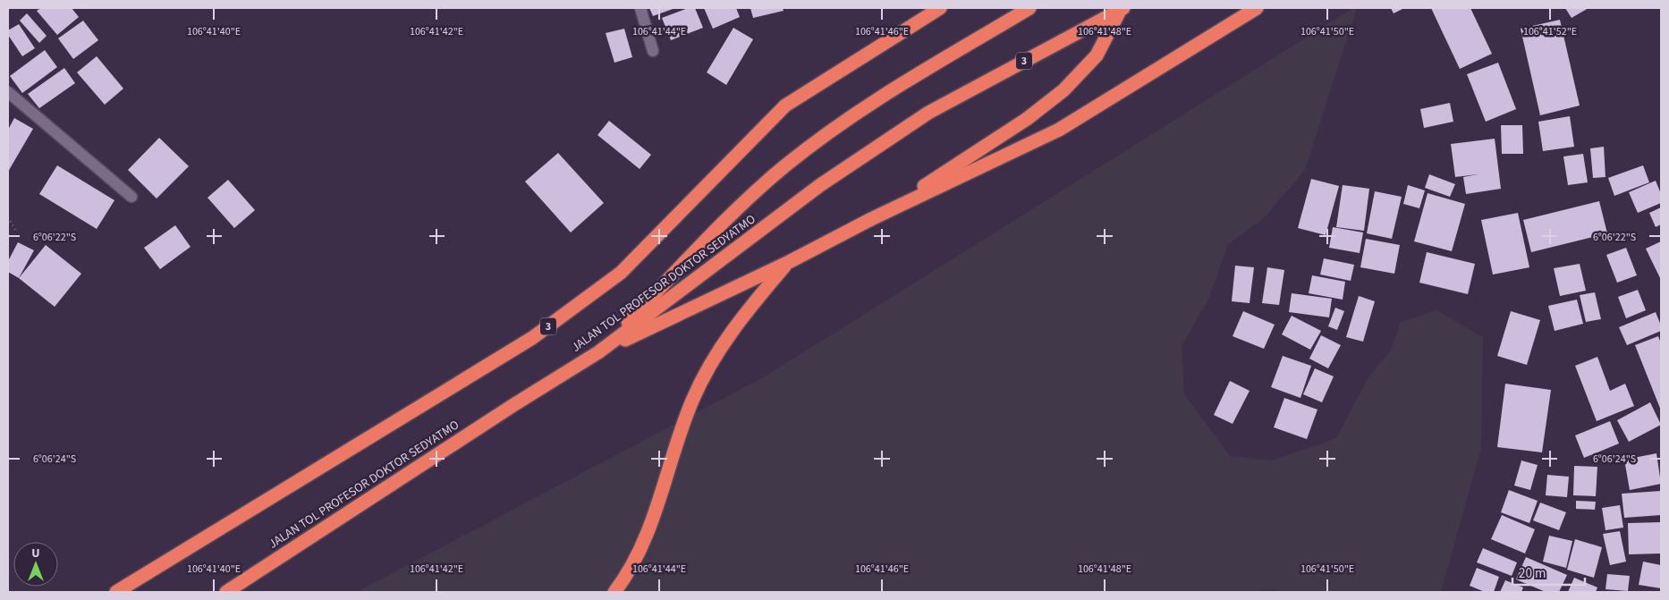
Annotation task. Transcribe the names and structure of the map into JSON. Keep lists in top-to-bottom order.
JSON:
{
  "streets": {
    "highway": ["3", "JALAN TOL PROFESOR DOKTOR SEDYATMO"]
  },
  "scale_bar": "20 m",
  "north": "top",
  "coordinates": [
    "106°41'40\"E",
    "106°41'42\"E",
    "106°41'44\"E",
    "106°41'46\"E",
    "106°41'48\"E",
    "106°41'50\"E",
    "106°41'52\"E",
    "6°06'22\"S",
    "6°06'24\"S"
  ]
}
